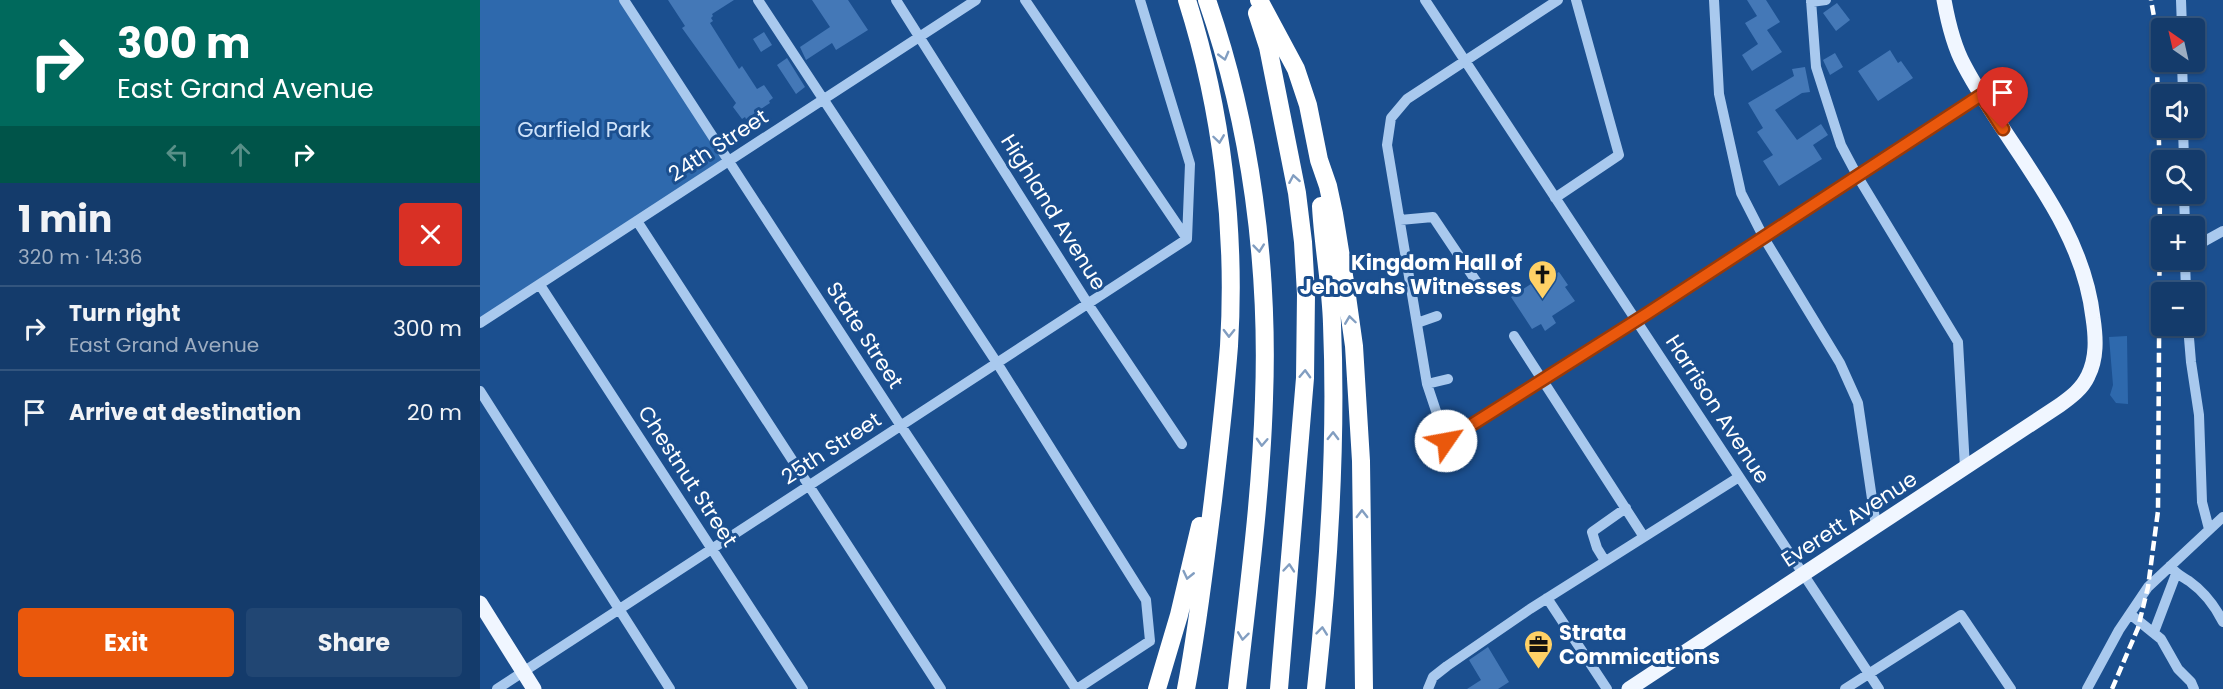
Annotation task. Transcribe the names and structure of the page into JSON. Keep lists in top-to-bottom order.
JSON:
{
  "streets": {
    "main road": ["Everett Avenue"],
    "street": [
      "24th Street",
      "Highland Avenue",
      "State Street",
      "Harrison Avenue",
      "25th Street",
      "Chestnut Street"
    ]
  },
  "crossings": [
    ["24th Street", "Highland Avenue"],
    ["24th Street", "State Street"],
    ["24th Street", "Chestnut Street"],
    ["Highland Avenue", "25th Street"],
    ["State Street", "25th Street"],
    ["Harrison Avenue", "Everett Avenue"],
    ["25th Street", "Chestnut Street"]
  ],
  "parks": ["Garfield Park"],
  "places": {
    "church": ["Kingdom Hall of Jehovahs Witnesses"],
    "office": ["Strata Commications"]
  },
  "north": "top left",
  "page": {
    "turn": ["300 m", "East Grand Avenue"],
    "map_buttons": ["+", "−"],
    "heading": ["1 min", "320 m · 14:36"],
    "list": [
      {
        "name": "Turn right",
        "note": "East Grand Avenue",
        "value": "300 m"
      },
      {
        "name": "Arrive at destination",
        "value": "20 m"
      }
    ],
    "buttons": ["Exit", "Share"]
  }
}
